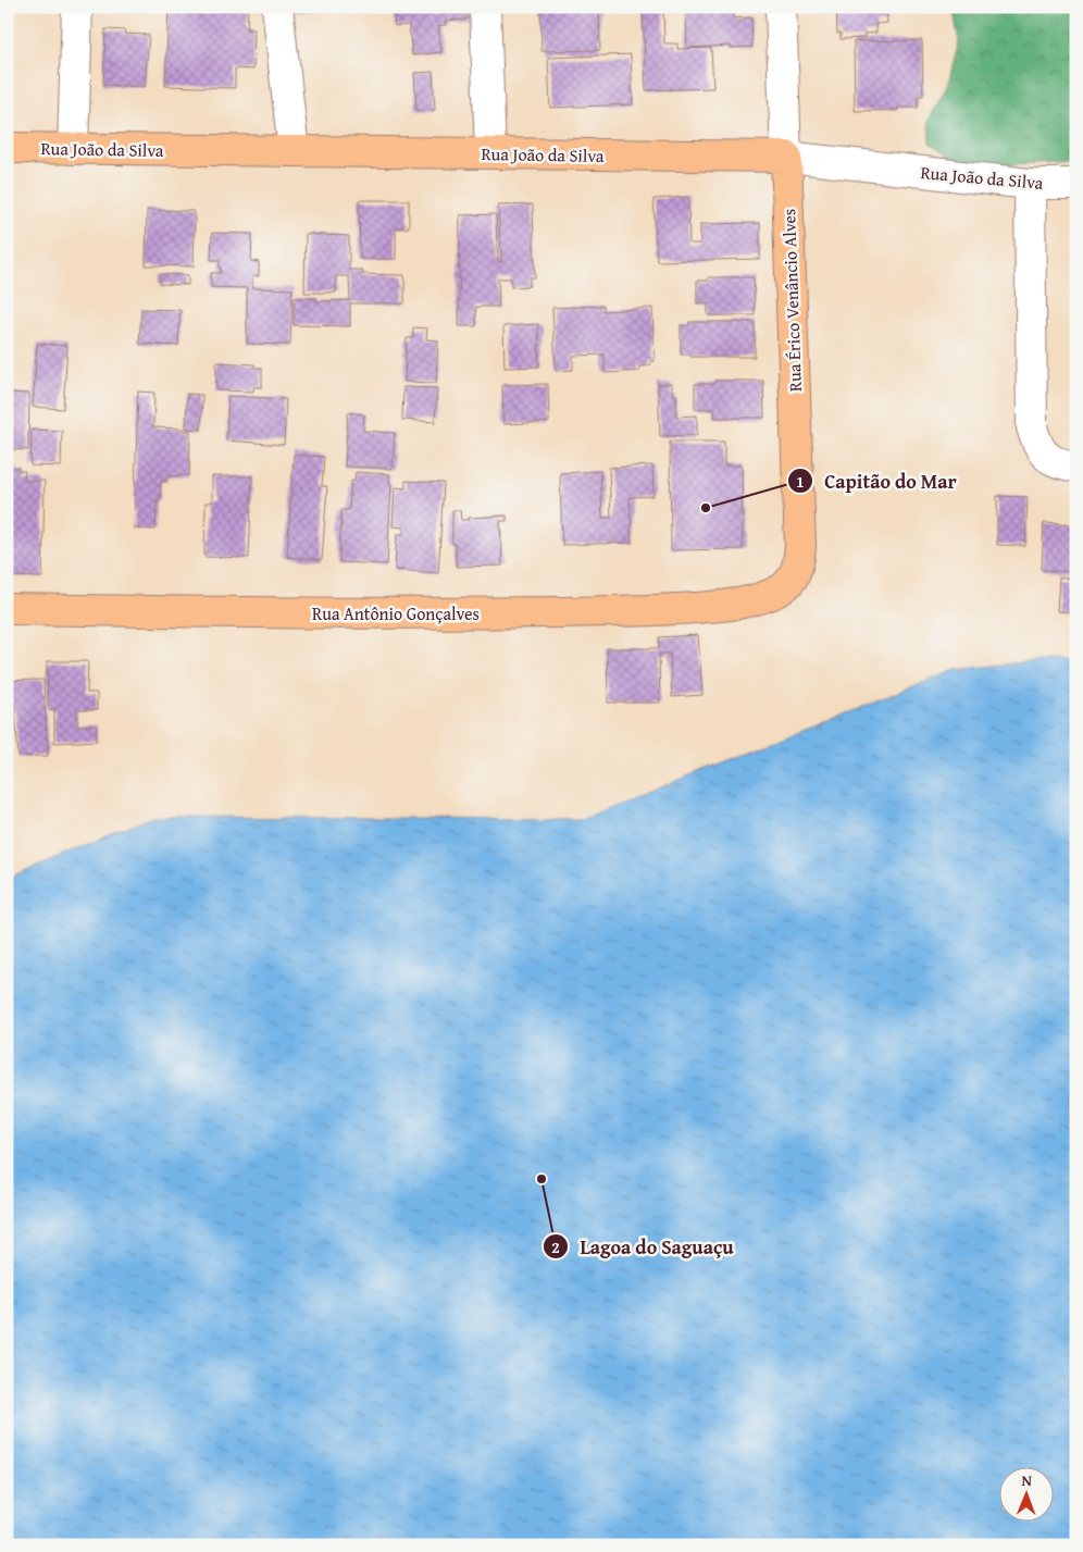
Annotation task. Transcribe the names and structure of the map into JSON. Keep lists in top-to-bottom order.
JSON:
{
  "streets": {
    "main road": ["Rua João da Silva", "Rua Érico Venâncio Alves", "Rua Antônio Gonçalves"]
  },
  "crossings": [
    ["Rua João da Silva", "Rua Érico Venâncio Alves"],
    ["Rua Érico Venâncio Alves", "Rua Antônio Gonçalves"]
  ],
  "places": ["Capitão do Mar", "Lagoa do Saguaçu"],
  "north": "top"
}
